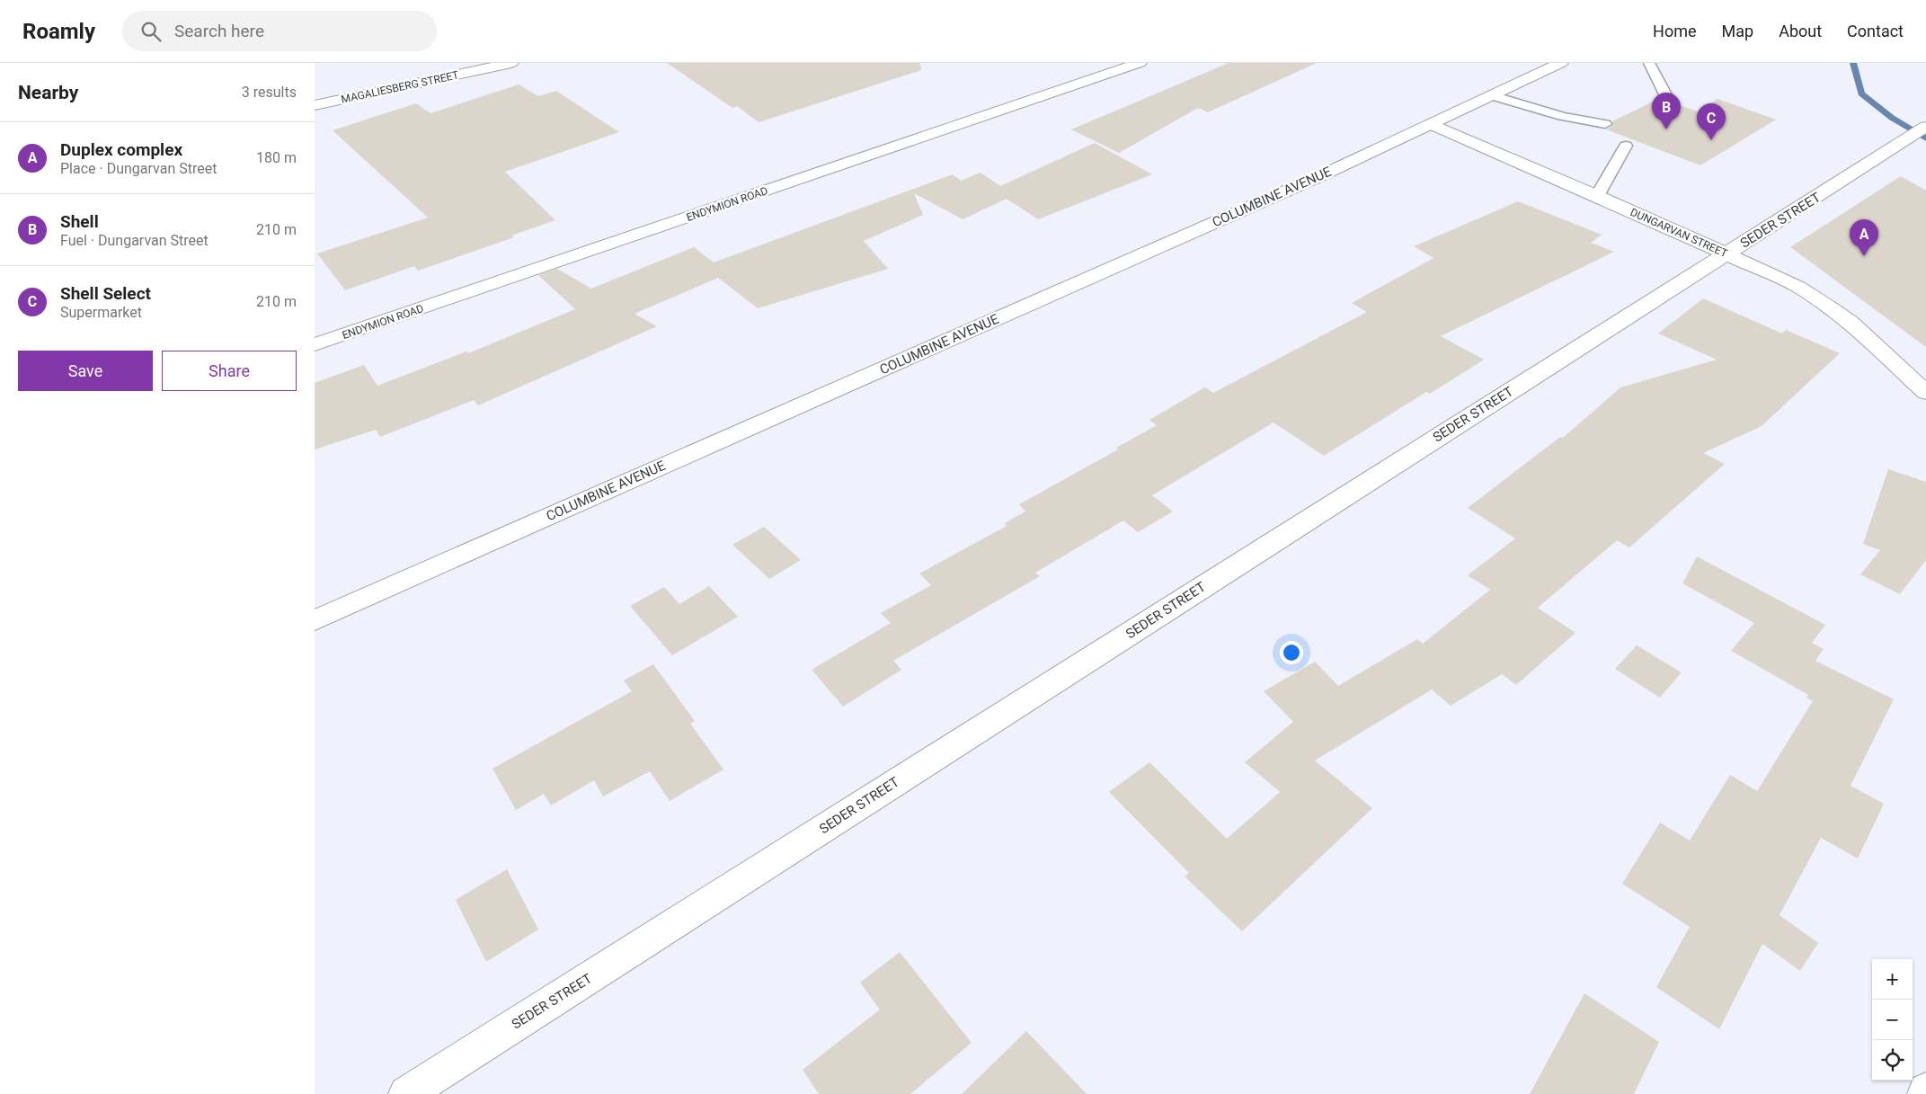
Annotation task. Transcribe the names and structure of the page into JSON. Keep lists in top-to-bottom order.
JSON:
{
  "streets": {
    "street": [
      "MAGALIESBERG STREET",
      "COLUMBINE AVENUE",
      "ENDYMION ROAD",
      "SEDER STREET",
      "DUNGARVAN STREET"
    ]
  },
  "crossings": [
    ["COLUMBINE AVENUE", "DUNGARVAN STREET"],
    ["SEDER STREET", "DUNGARVAN STREET"]
  ],
  "page": {
    "header": "Roamly",
    "search": "Search here",
    "nav": [
      "Home",
      "Map",
      "About",
      "Contact"
    ],
    "heading": ["Nearby", "3 results"],
    "pins": ["B", "C", "A"],
    "list": [
      {
        "mark": "A",
        "name": "Duplex complex",
        "note": "Place · Dungarvan Street",
        "value": "180 m"
      },
      {
        "mark": "B",
        "name": "Shell",
        "note": "Fuel · Dungarvan Street",
        "value": "210 m"
      },
      {
        "mark": "C",
        "name": "Shell Select",
        "note": "Supermarket",
        "value": "210 m"
      }
    ],
    "buttons": ["Save", "Share"],
    "map_buttons": ["+", "−"]
  }
}
